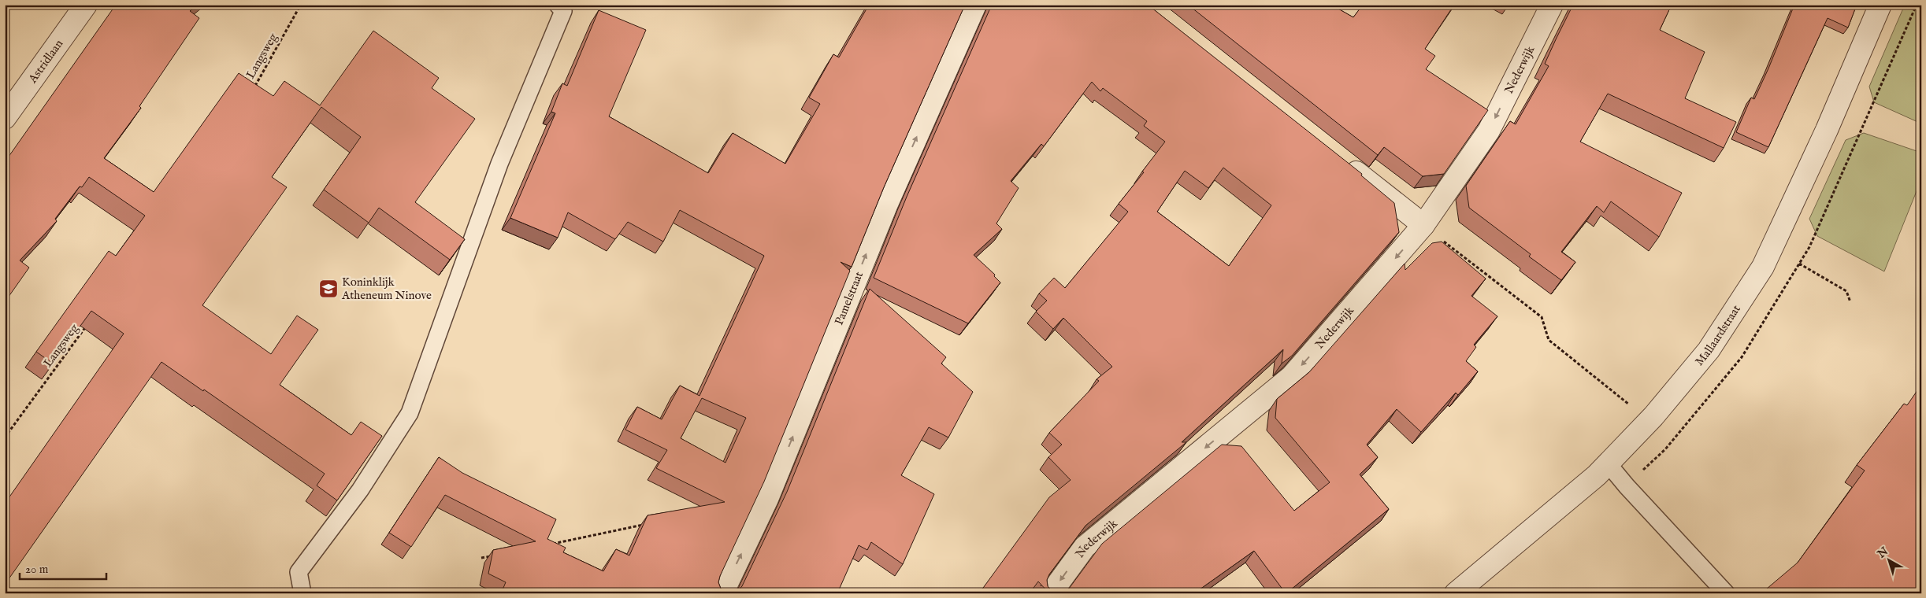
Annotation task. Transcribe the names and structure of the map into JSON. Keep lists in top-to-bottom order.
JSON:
{
  "streets": {
    "street": [
      "Astridlaan",
      "Nederwijk",
      "Pamelstraat",
      "Mallaardstraat"
    ],
    "path": ["Langsweg"]
  },
  "one_way": ["Nederwijk", "Pamelstraat"],
  "places": {
    "school or university": ["Koninklijk Atheneum Ninove"]
  },
  "scale_bar": "20 m",
  "north": "top left"
}
